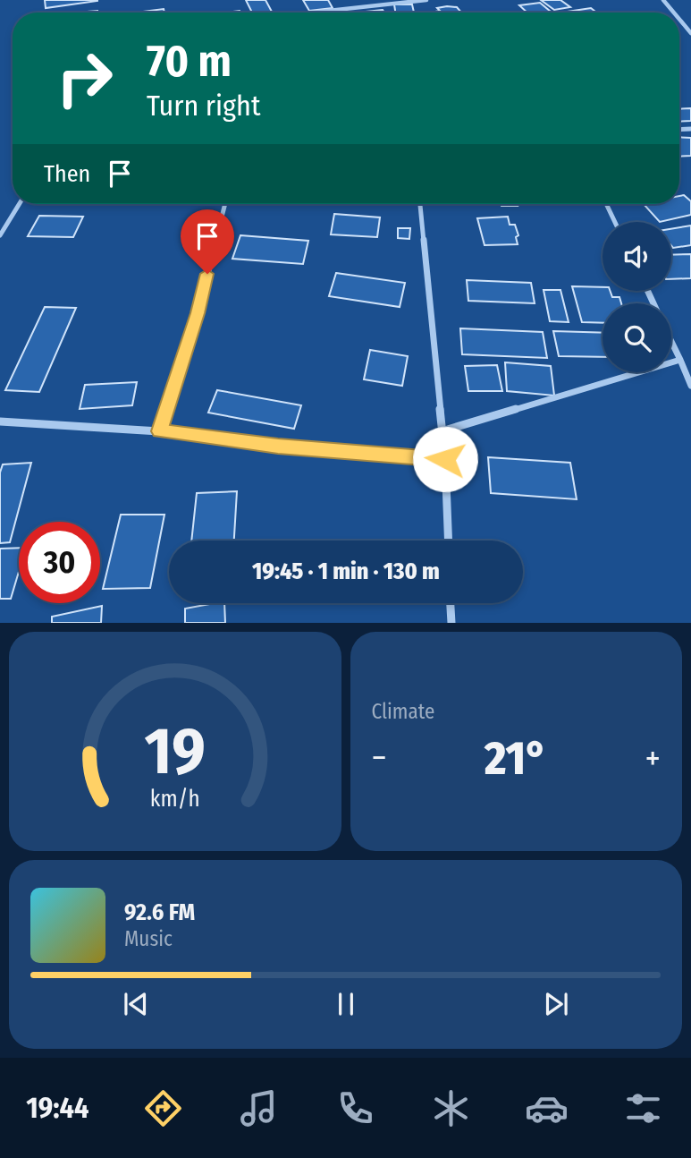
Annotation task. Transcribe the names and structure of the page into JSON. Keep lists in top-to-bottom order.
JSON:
{
  "page": {
    "turn": ["70 m", "Turn right"],
    "then": "Then",
    "limit": "30",
    "trip": "19:45 · 1 min · 130 m",
    "tile": "Climate",
    "heat": ["−", "21°", "+"],
    "song": ["92.6 FM", "Music"],
    "tabs": "19:44",
    "gauge": ["19", "km/h"]
  }
}
